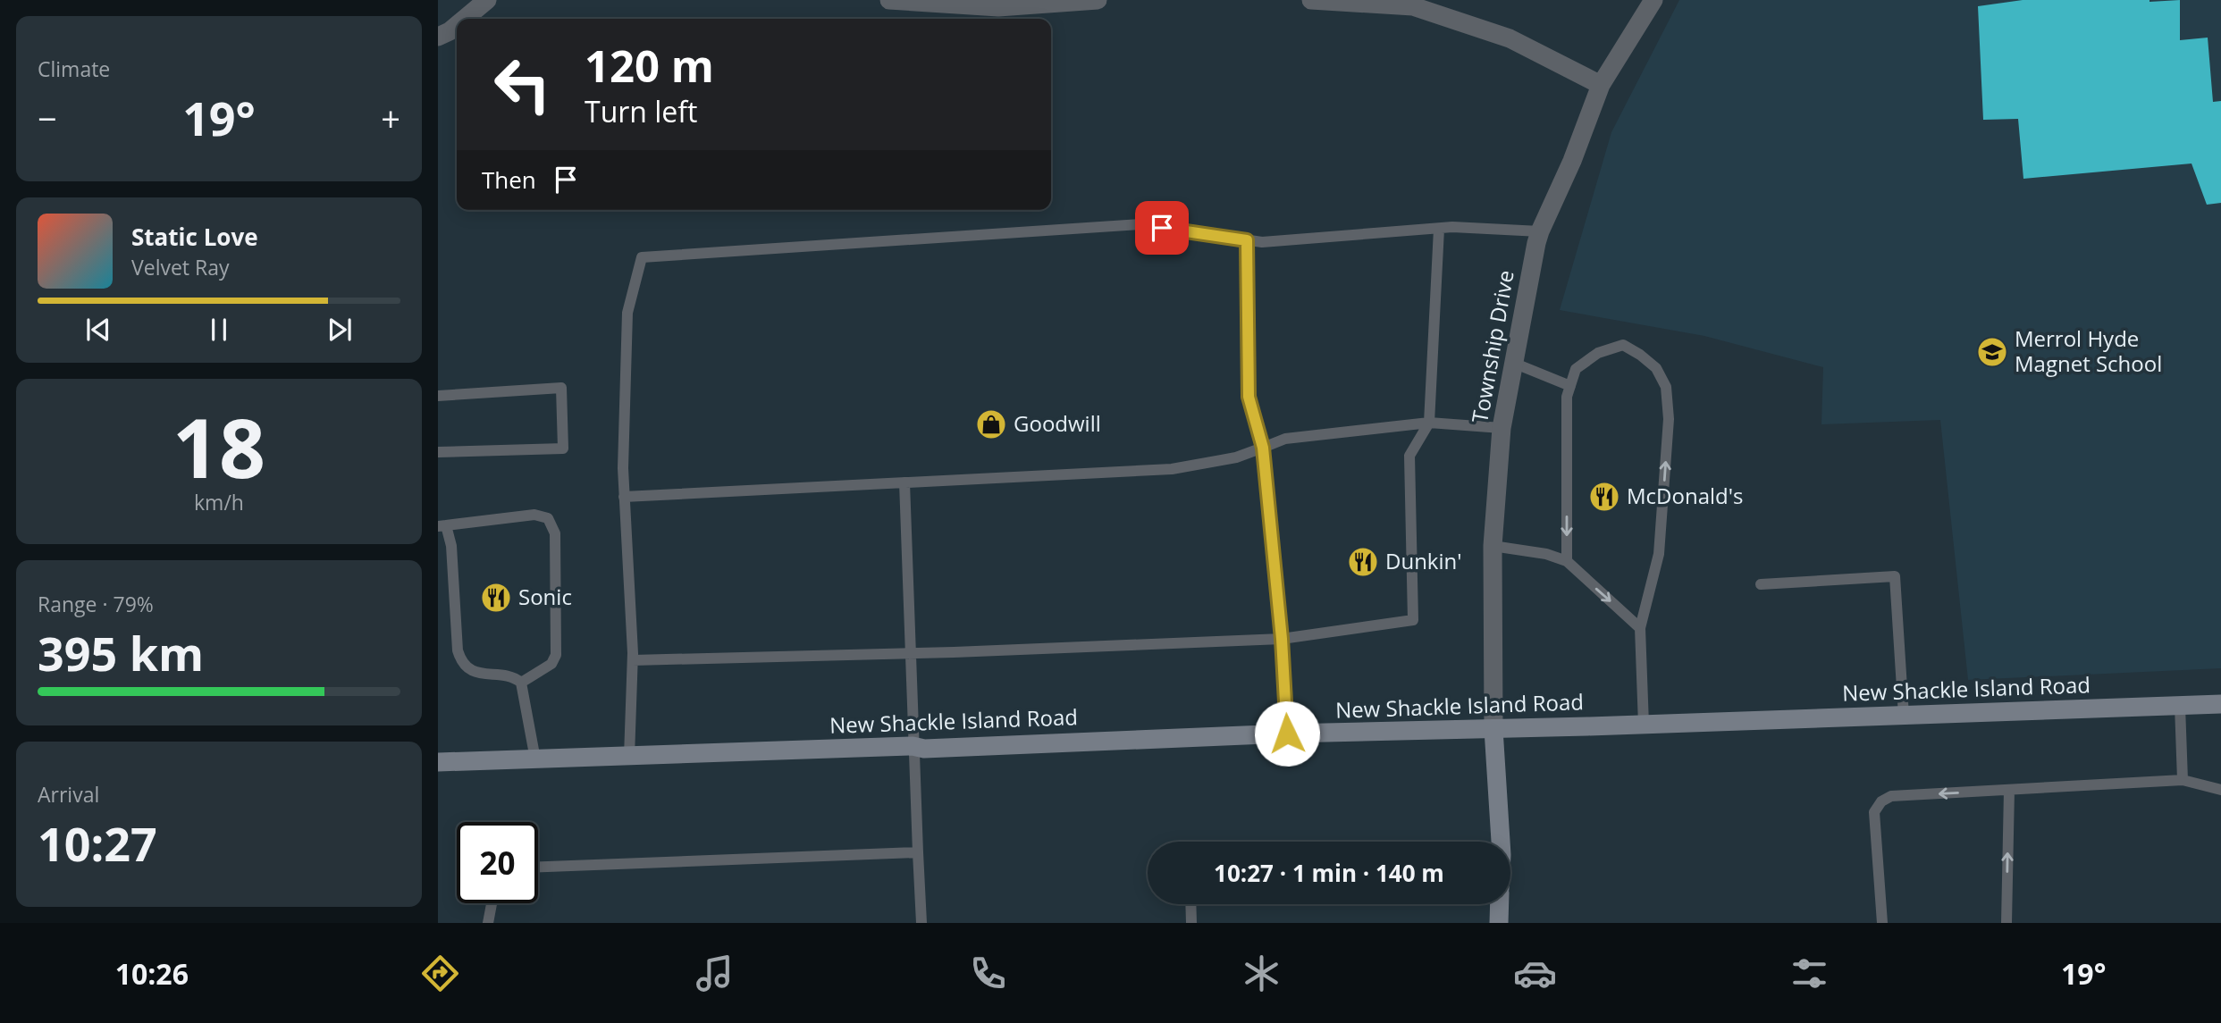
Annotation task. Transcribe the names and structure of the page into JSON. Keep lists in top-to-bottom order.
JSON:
{
  "streets": {
    "main road": ["New Shackle Island Road"],
    "street": ["Township Drive"]
  },
  "crossings": [
    ["Township Drive", "New Shackle Island Road"]
  ],
  "places": {
    "school or university": ["Merrol Hyde Magnet School"],
    "shop": ["Goodwill"],
    "restaurant": ["McDonald's", "Dunkin'", "Sonic"]
  },
  "page": {
    "tile": [
      "Climate",
      ["18", "km/h"],
      ["Range · 79%", "395 km"],
      ["Arrival", "10:27"]
    ],
    "turn": ["120 m", "Turn left"],
    "heat": ["−", "19°", "+"],
    "then": "Then",
    "song": ["Static Love", "Velvet Ray"],
    "limit": "20",
    "trip": "10:27 · 1 min · 140 m",
    "tabs": ["10:26", "19°"]
  }
}
